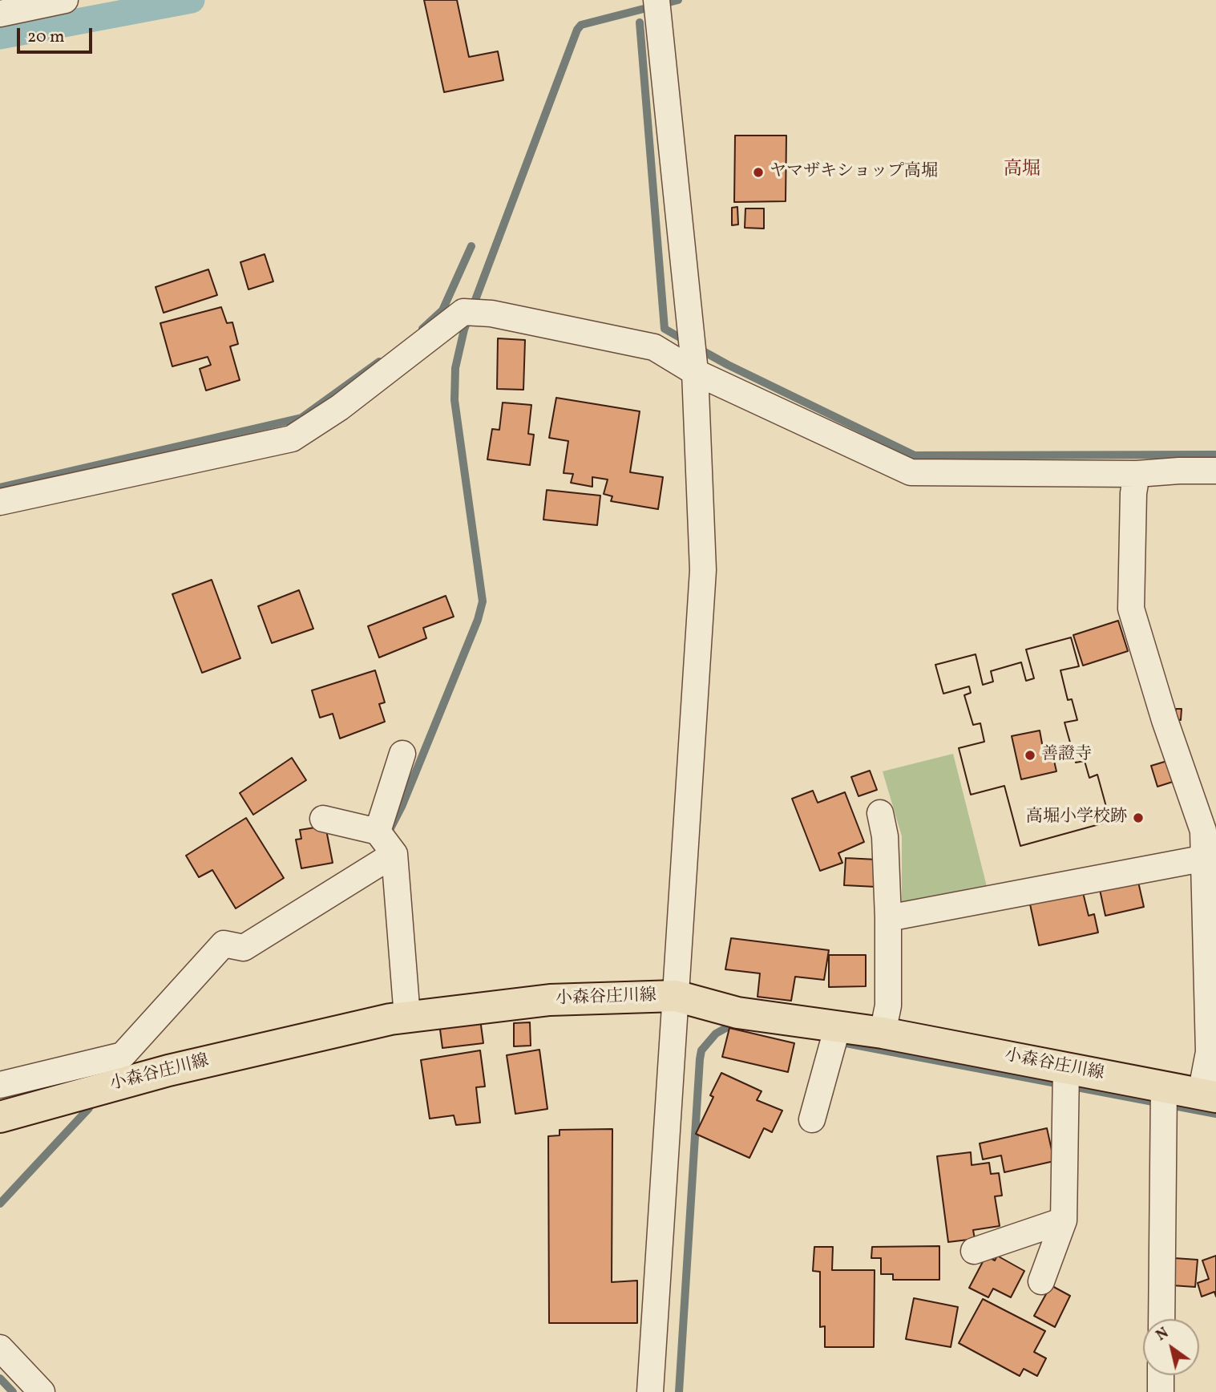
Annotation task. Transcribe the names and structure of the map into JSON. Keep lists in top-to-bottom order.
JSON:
{
  "streets": {
    "main road": ["小森谷庄川線"]
  },
  "districts": ["高堀"],
  "places": ["ヤマザキショップ高堀", "善證寺", "高堀小学校跡"],
  "scale_bar": "20 m",
  "north": "top left"
}
